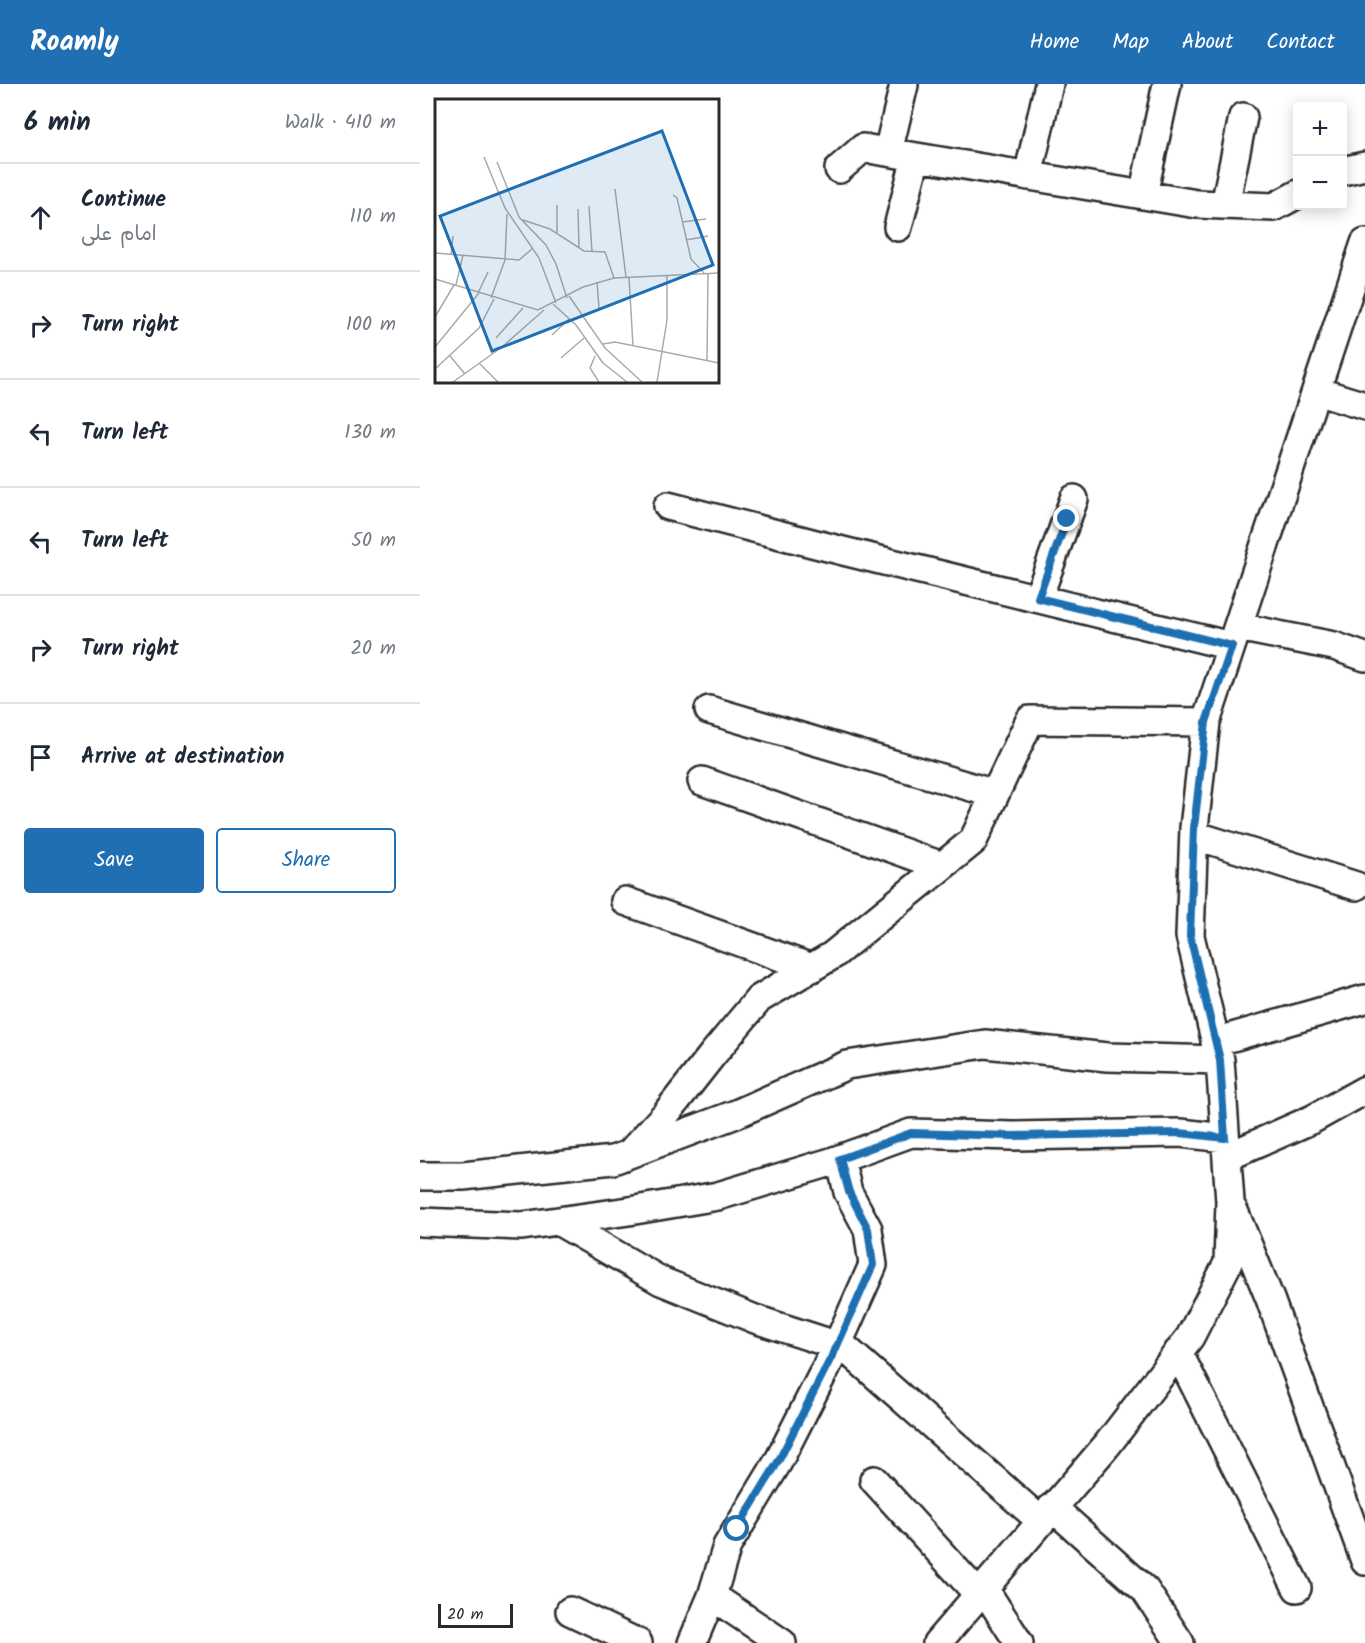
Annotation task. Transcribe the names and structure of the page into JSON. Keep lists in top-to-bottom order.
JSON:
{
  "scale_bar": "20 m",
  "page": {
    "header": "Roamly",
    "nav": [
      "Home",
      "Map",
      "About",
      "Contact"
    ],
    "heading": ["6 min", "Walk · 410 m"],
    "map_buttons": ["+", "−"],
    "list": [
      ["Continue", "امام علی", "110 m"],
      ["Turn right", "100 m"],
      ["Turn left", "130 m"],
      ["Turn left", "50 m"],
      ["Turn right", "20 m"],
      "Arrive at destination"
    ],
    "buttons": ["Save", "Share"],
    "scale": "20 m"
  }
}
